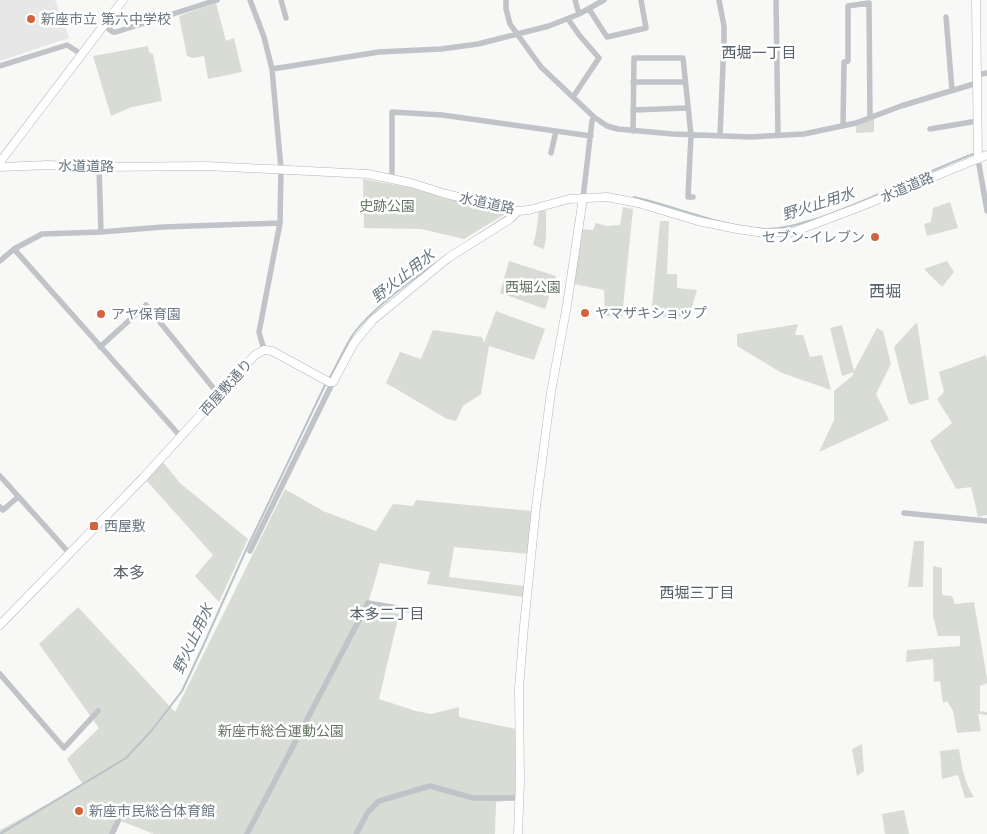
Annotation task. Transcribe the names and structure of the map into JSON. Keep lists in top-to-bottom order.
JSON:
{
  "streets": {
    "street": ["水道道路", "西屋敷通り"]
  },
  "districts": [
    "西堀一丁目",
    "西堀",
    "本多",
    "西堀三丁目",
    "本多二丁目"
  ],
  "water": ["野火止用水"],
  "parks": ["史跡公園", "西堀公園", "新座市総合運動公園"],
  "places": {
    "other": [
      "新座市立 第六中学校",
      "セブン-イレブン",
      "ヤマザキショップ",
      "アヤ保育園",
      "新座市民総合体育館"
    ],
    "transit": ["西屋敷"]
  }
}
